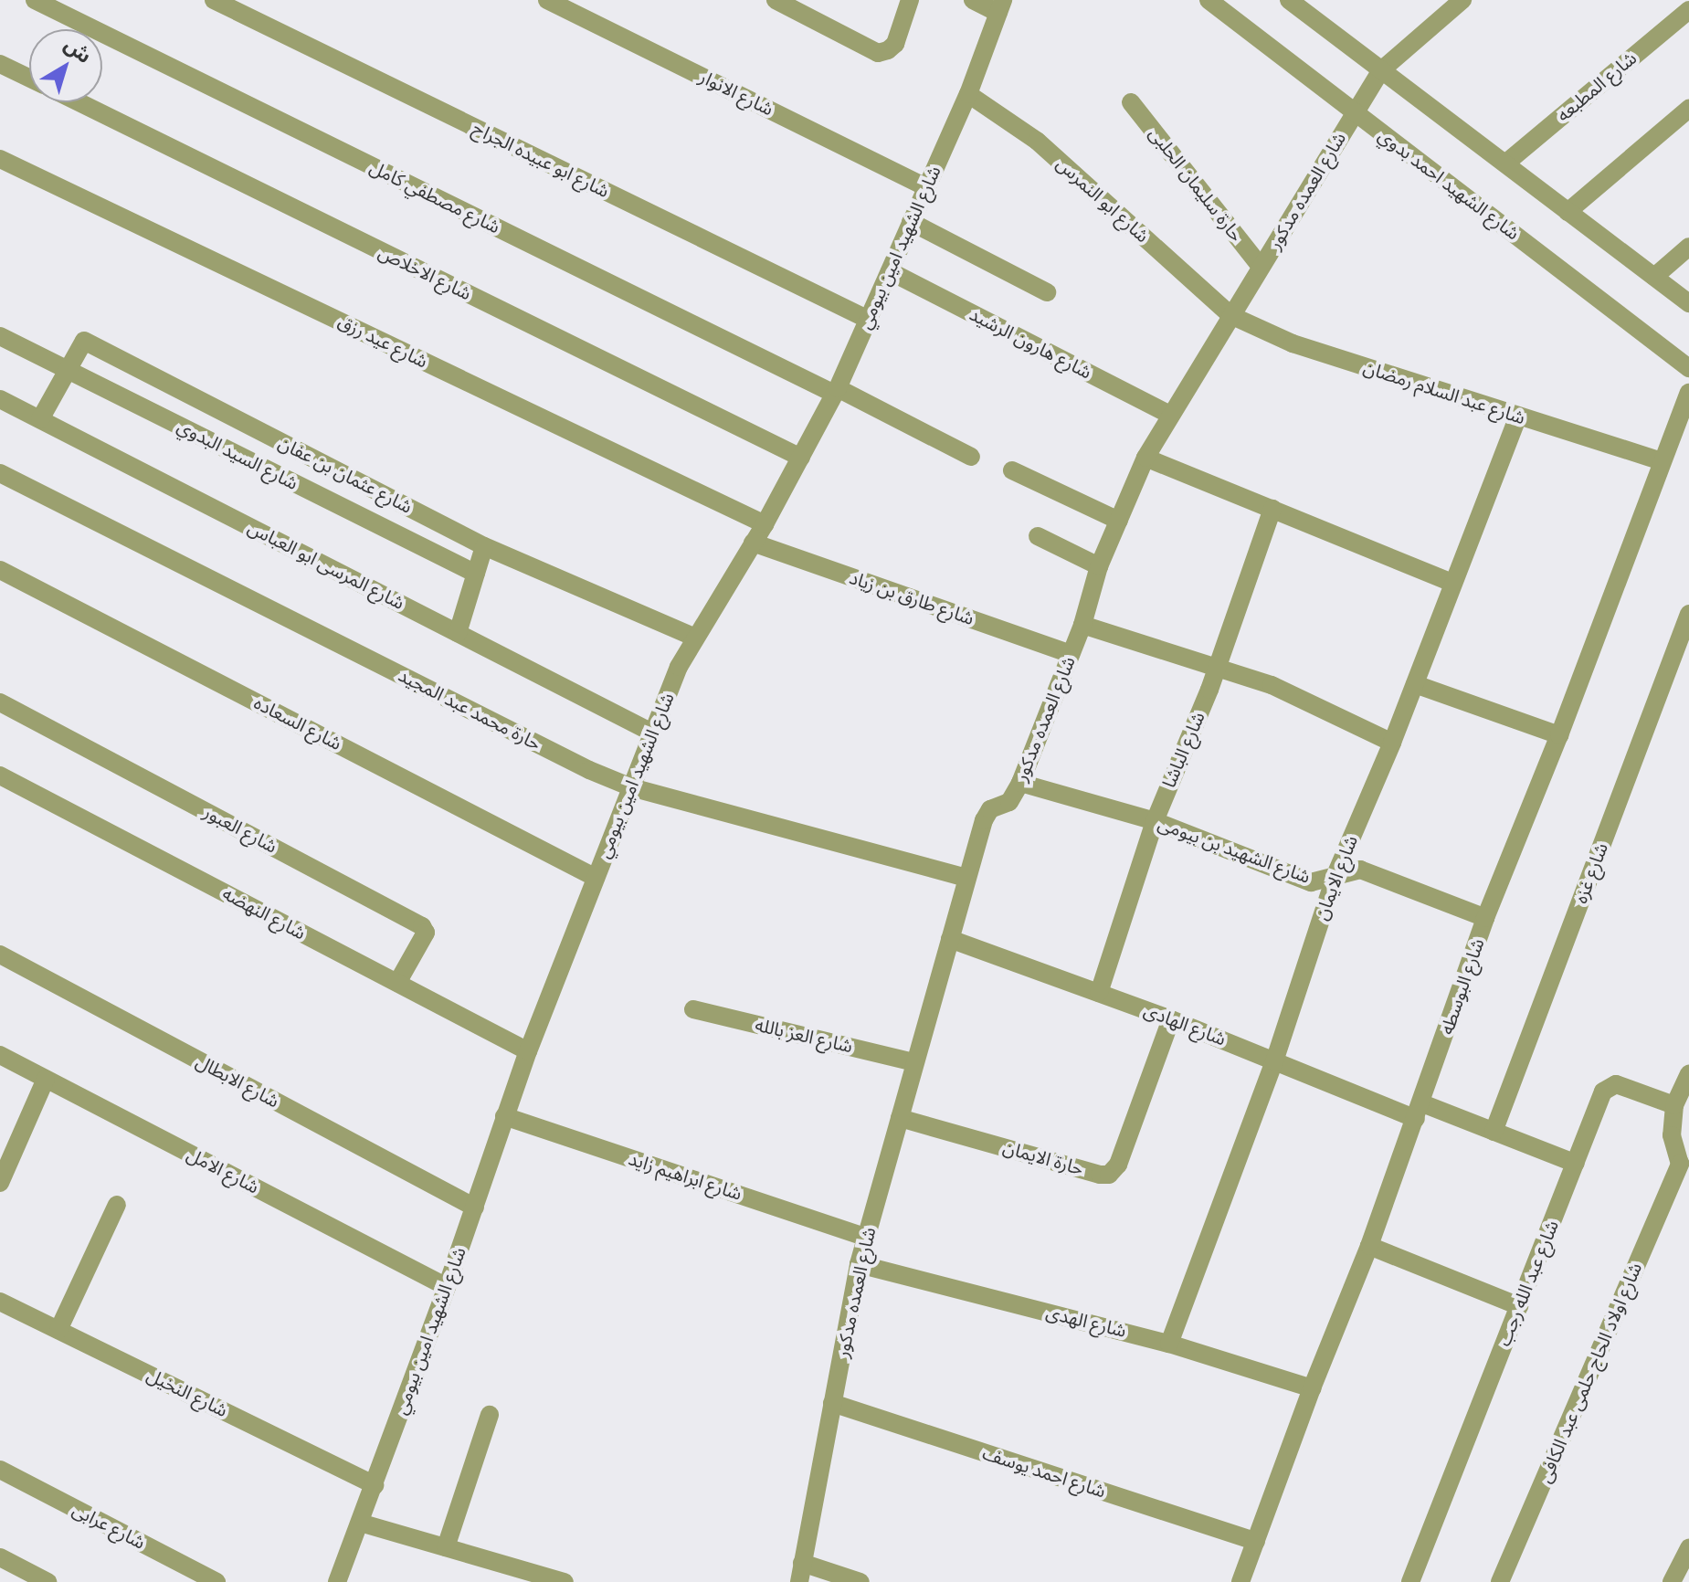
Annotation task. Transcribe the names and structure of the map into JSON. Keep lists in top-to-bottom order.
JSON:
{
  "streets": {
    "street": [
      "شارع المطبعه",
      "شارع الانوار",
      "شارع ابو عبيده الجراح",
      "حارة سليمان الحلبى",
      "شارع الشهيد احمد بدوي",
      "شارع العمده مدكور",
      "شارع مصطفي كامل",
      "شارع ابو النمرس",
      "شارع الشهيد امين بيومي",
      "شارع الاخلاص",
      "شارع عيد رزق",
      "شارع هارون الرشيد",
      "شارع عبد السلام رمضان",
      "شارع السيد البدوي",
      "شارع عثمان بن عفان",
      "شارع المرسى ابو العباس",
      "شارع طارق بن زياد",
      "حارة محمد عبد المجيد",
      "شارع السعاده",
      "شارع الباشا",
      "شارع العبور",
      "شارع الشهيد بن بيومى",
      "شارع غزه",
      "شارع الايمان",
      "شارع النهضه",
      "شارع البوسطه",
      "شارع الهادى",
      "شارع العز بالله",
      "شارع الابطال",
      "حارة الايمان",
      "شارع الامل",
      "شارع ابراهيم زايد",
      "شارع عبد الله رجب",
      "شارع الهدى",
      "شارع اولاد الحاج حلمى عبد الكافى",
      "شارع النخيل",
      "شارع احمد يوسف",
      "شارع عرابى"
    ]
  },
  "crossings": [
    ["شارع الانوار", "شارع الشهيد امين بيومي"],
    ["شارع ابو عبيده الجراح", "شارع الشهيد امين بيومي"],
    ["حارة سليمان الحلبى", "شارع العمده مدكور"],
    ["شارع الشهيد احمد بدوي", "شارع العمده مدكور"],
    ["شارع العمده مدكور", "شارع ابو النمرس"],
    ["شارع العمده مدكور", "شارع هارون الرشيد"],
    ["شارع العمده مدكور", "شارع عبد السلام رمضان"],
    ["شارع العمده مدكور", "شارع طارق بن زياد"],
    ["شارع العمده مدكور", "حارة محمد عبد المجيد"],
    ["شارع العمده مدكور", "شارع الشهيد بن بيومى"],
    ["شارع العمده مدكور", "شارع الهادى"],
    ["شارع العمده مدكور", "شارع العز بالله"],
    ["شارع العمده مدكور", "حارة الايمان"],
    ["شارع العمده مدكور", "شارع ابراهيم زايد"],
    ["شارع العمده مدكور", "شارع الهدى"],
    ["شارع العمده مدكور", "شارع احمد يوسف"],
    ["شارع مصطفي كامل", "شارع الشهيد امين بيومي"],
    ["شارع ابو النمرس", "شارع الشهيد امين بيومي"],
    ["شارع ابو النمرس", "شارع عبد السلام رمضان"],
    ["شارع الشهيد امين بيومي", "شارع الاخلاص"],
    ["شارع الشهيد امين بيومي", "شارع عيد رزق"],
    ["شارع الشهيد امين بيومي", "شارع هارون الرشيد"],
    ["شارع الشهيد امين بيومي", "شارع عثمان بن عفان"],
    ["شارع الشهيد امين بيومي", "شارع المرسى ابو العباس"],
    ["شارع الشهيد امين بيومي", "شارع طارق بن زياد"],
    ["شارع الشهيد امين بيومي", "حارة محمد عبد المجيد"],
    ["شارع الشهيد امين بيومي", "شارع السعاده"],
    ["شارع الشهيد امين بيومي", "شارع النهضه"],
    ["شارع الشهيد امين بيومي", "شارع الابطال"],
    ["شارع الشهيد امين بيومي", "شارع الامل"],
    ["شارع الشهيد امين بيومي", "شارع ابراهيم زايد"],
    ["شارع الشهيد امين بيومي", "شارع النخيل"],
    ["شارع عبد السلام رمضان", "شارع الايمان"],
    ["شارع عبد السلام رمضان", "شارع البوسطه"],
    ["شارع السيد البدوي", "شارع عثمان بن عفان"],
    ["شارع عثمان بن عفان", "شارع المرسى ابو العباس"],
    ["شارع الباشا", "شارع الشهيد بن بيومى"],
    ["شارع الباشا", "شارع الهادى"],
    ["شارع العبور", "شارع النهضه"],
    ["شارع الشهيد بن بيومى", "شارع الايمان"],
    ["شارع الشهيد بن بيومى", "شارع البوسطه"],
    ["شارع غزه", "شارع الهادى"],
    ["شارع الايمان", "شارع الهادى"],
    ["شارع الايمان", "شارع الهدى"],
    ["شارع البوسطه", "شارع الهادى"],
    ["شارع البوسطه", "شارع الهدى"],
    ["شارع البوسطه", "شارع احمد يوسف"],
    ["شارع الهادى", "حارة الايمان"],
    ["شارع الهادى", "شارع عبد الله رجب"]
  ],
  "north": "top right"
}
